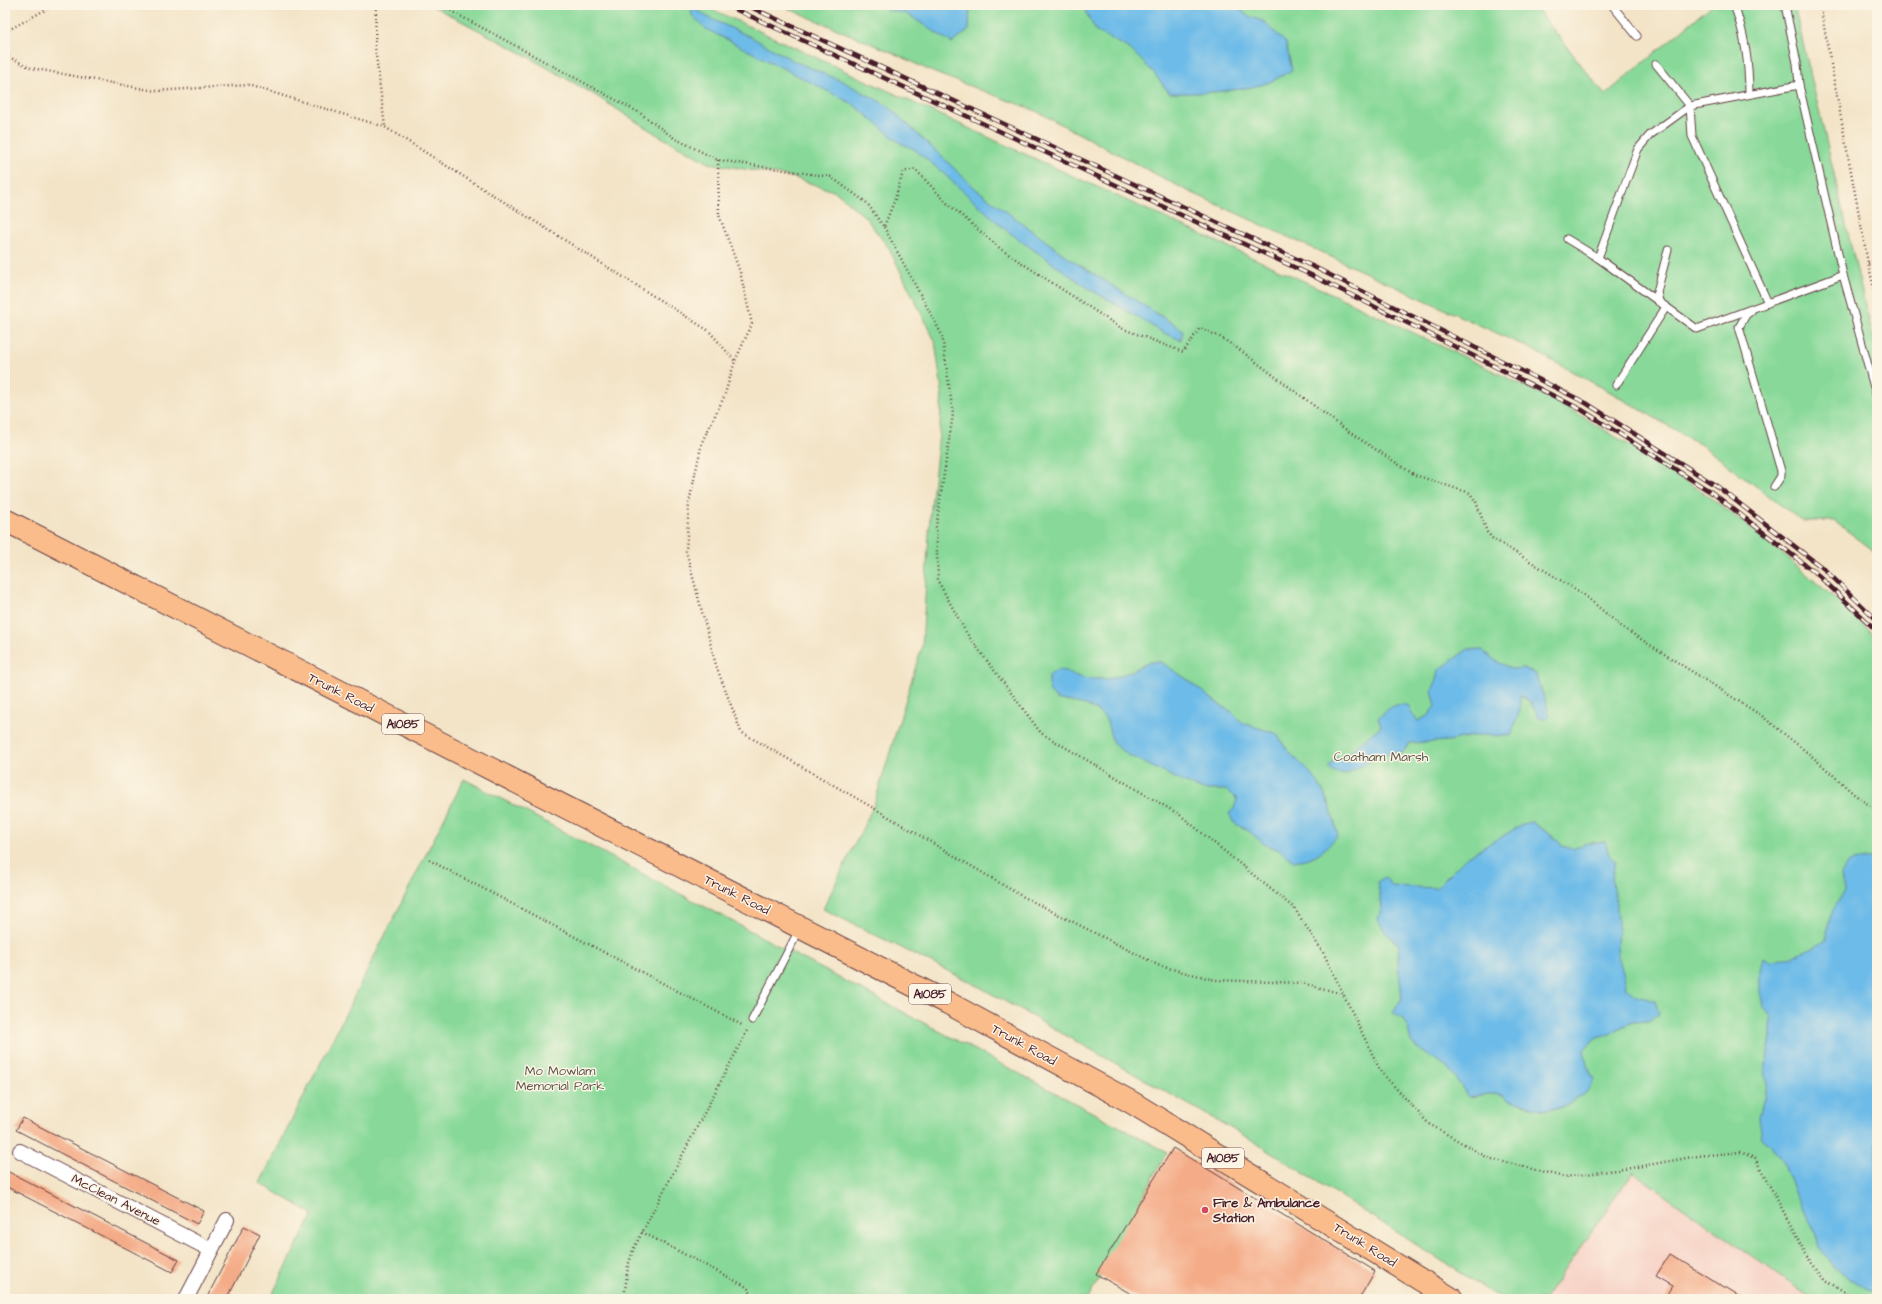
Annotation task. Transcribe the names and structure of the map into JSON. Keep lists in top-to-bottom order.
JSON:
{
  "streets": {
    "main road": ["Trunk Road", "A1085"],
    "street": ["McClean Avenue"]
  },
  "parks": ["Coatham Marsh", "Mo Mowlam Memorial Park"],
  "places": ["Fire & Ambulance Station"]
}
